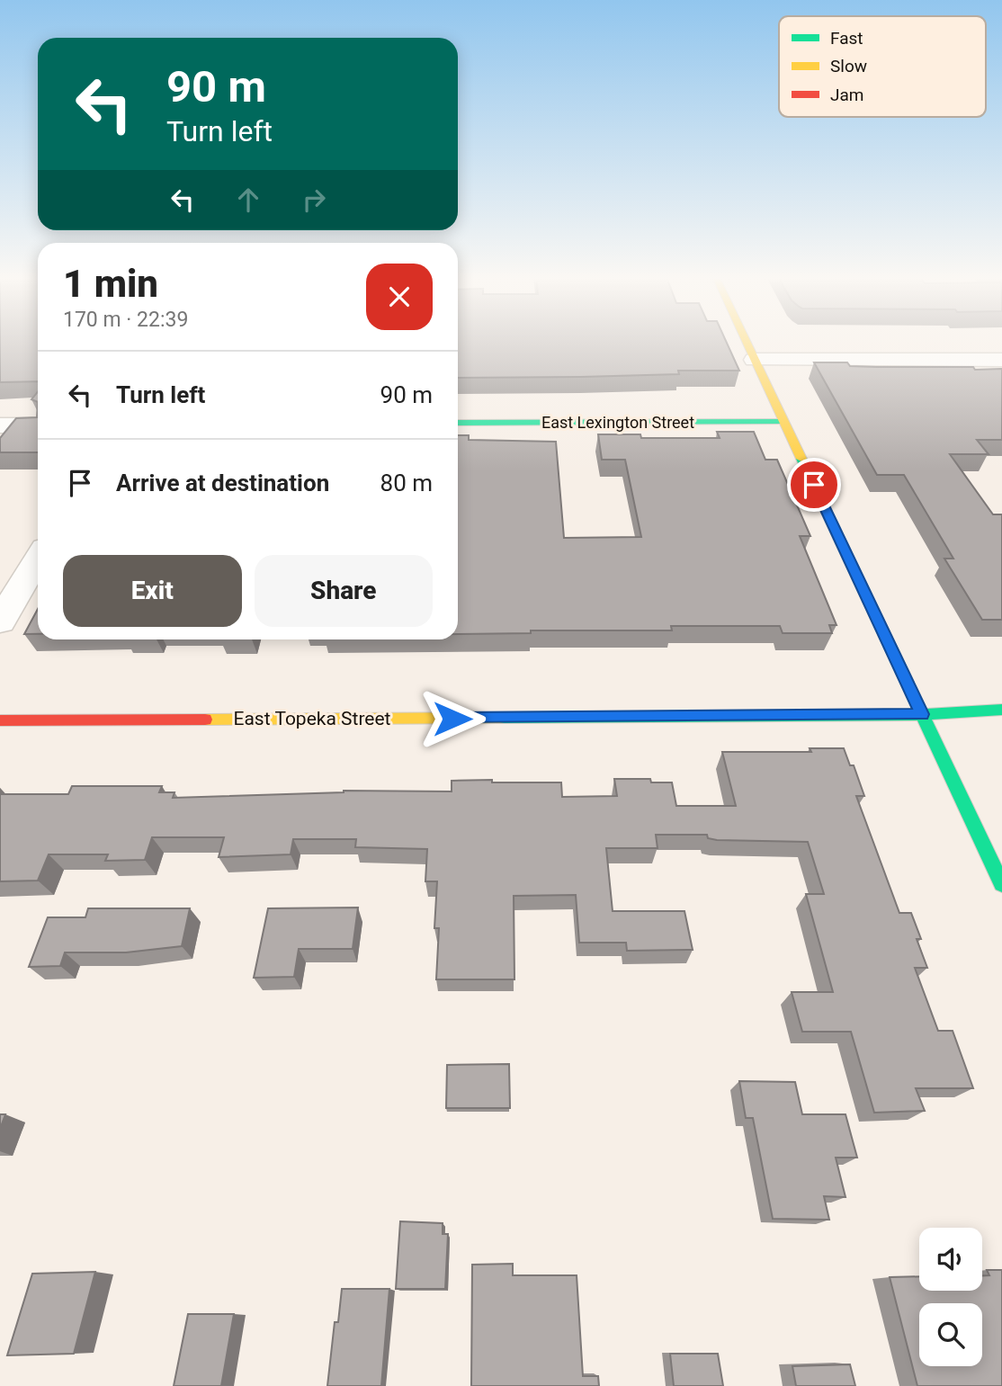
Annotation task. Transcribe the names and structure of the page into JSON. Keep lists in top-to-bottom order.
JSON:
{
  "streets": {
    "street": ["East Lexington Street", "East Topeka Street"]
  },
  "legend": ["Fast", "Slow", "Jam"],
  "page": {
    "turn": ["90 m", "Turn left"],
    "heading": ["1 min", "170 m · 22:39"],
    "list": [
      {
        "name": "Turn left",
        "value": "90 m"
      },
      {
        "name": "Arrive at destination",
        "value": "80 m"
      }
    ],
    "buttons": ["Exit", "Share"]
  }
}
